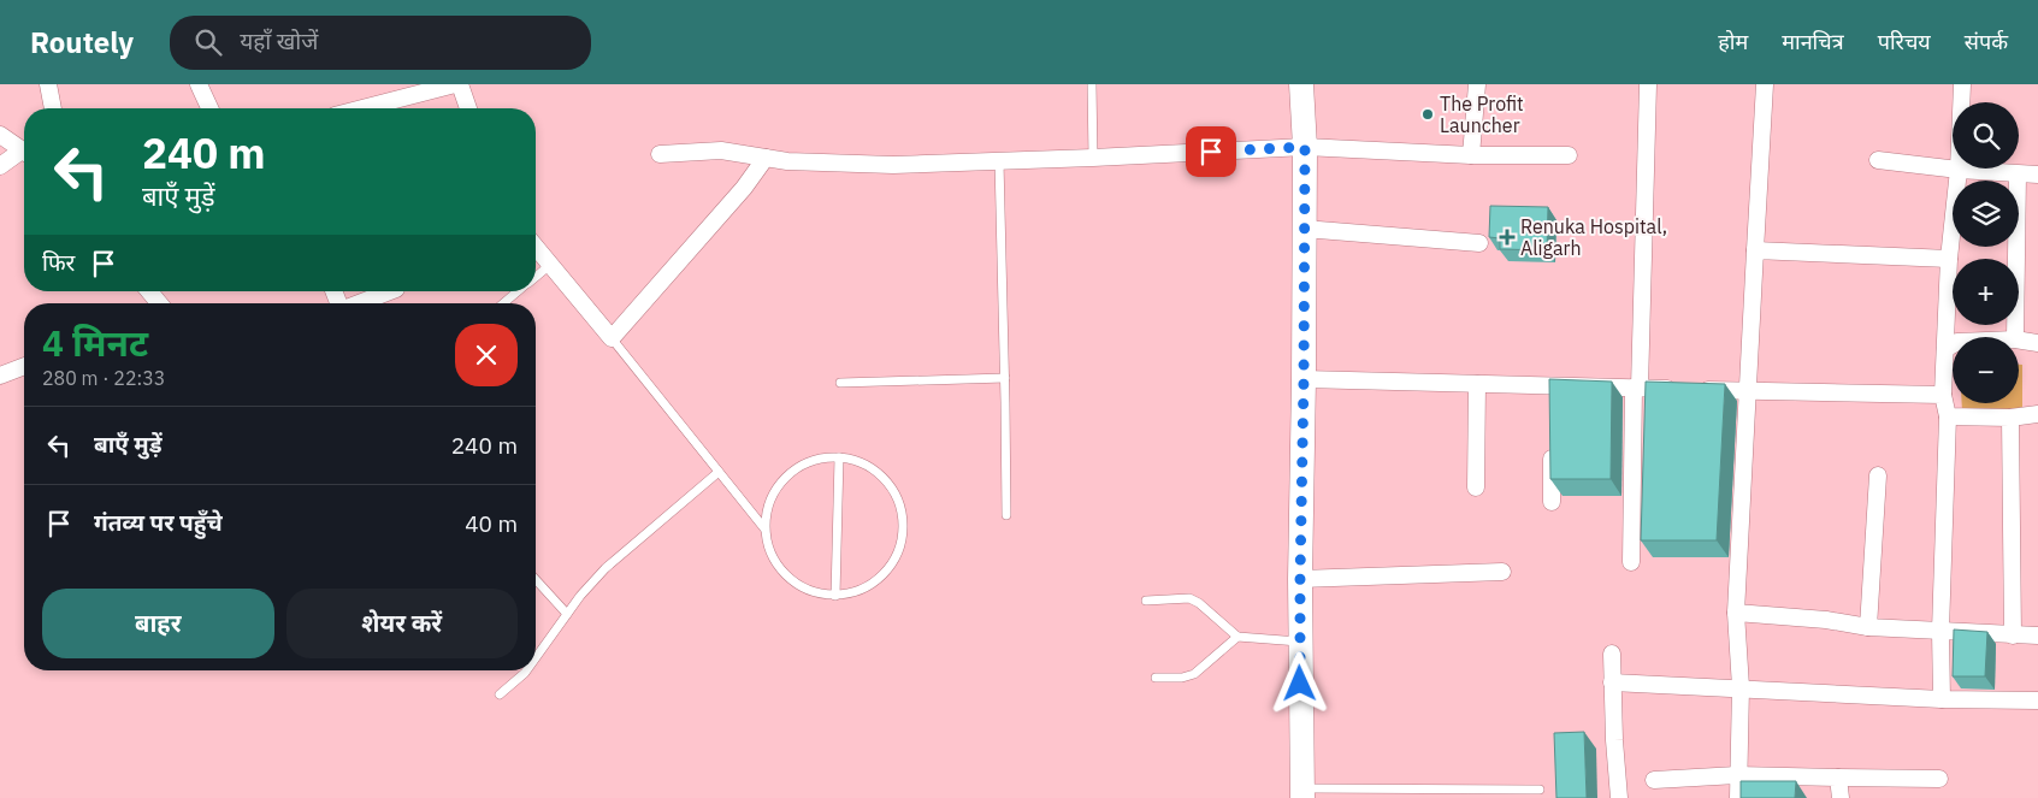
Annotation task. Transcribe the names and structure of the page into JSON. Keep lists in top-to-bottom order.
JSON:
{
  "places": {
    "other": ["The Profit Launcher"],
    "health": ["Renuka Hospital, Aligarh"]
  },
  "page": {
    "header": "Routely",
    "search": "यहाँ खोजें",
    "nav": [
      "होम",
      "मानचित्र",
      "परिचय",
      "संपर्क"
    ],
    "map_buttons": ["+", "−"],
    "turn": ["240 m", "बाएँ मुड़ें"],
    "then": "फिर",
    "heading": ["4 मिनट", "280 m · 22:33"],
    "list": [
      {
        "name": "बाएँ मुड़ें",
        "value": "240 m"
      },
      {
        "name": "गंतव्य पर पहुँचे",
        "value": "40 m"
      }
    ],
    "buttons": ["बाहर", "शेयर करें"]
  }
}
